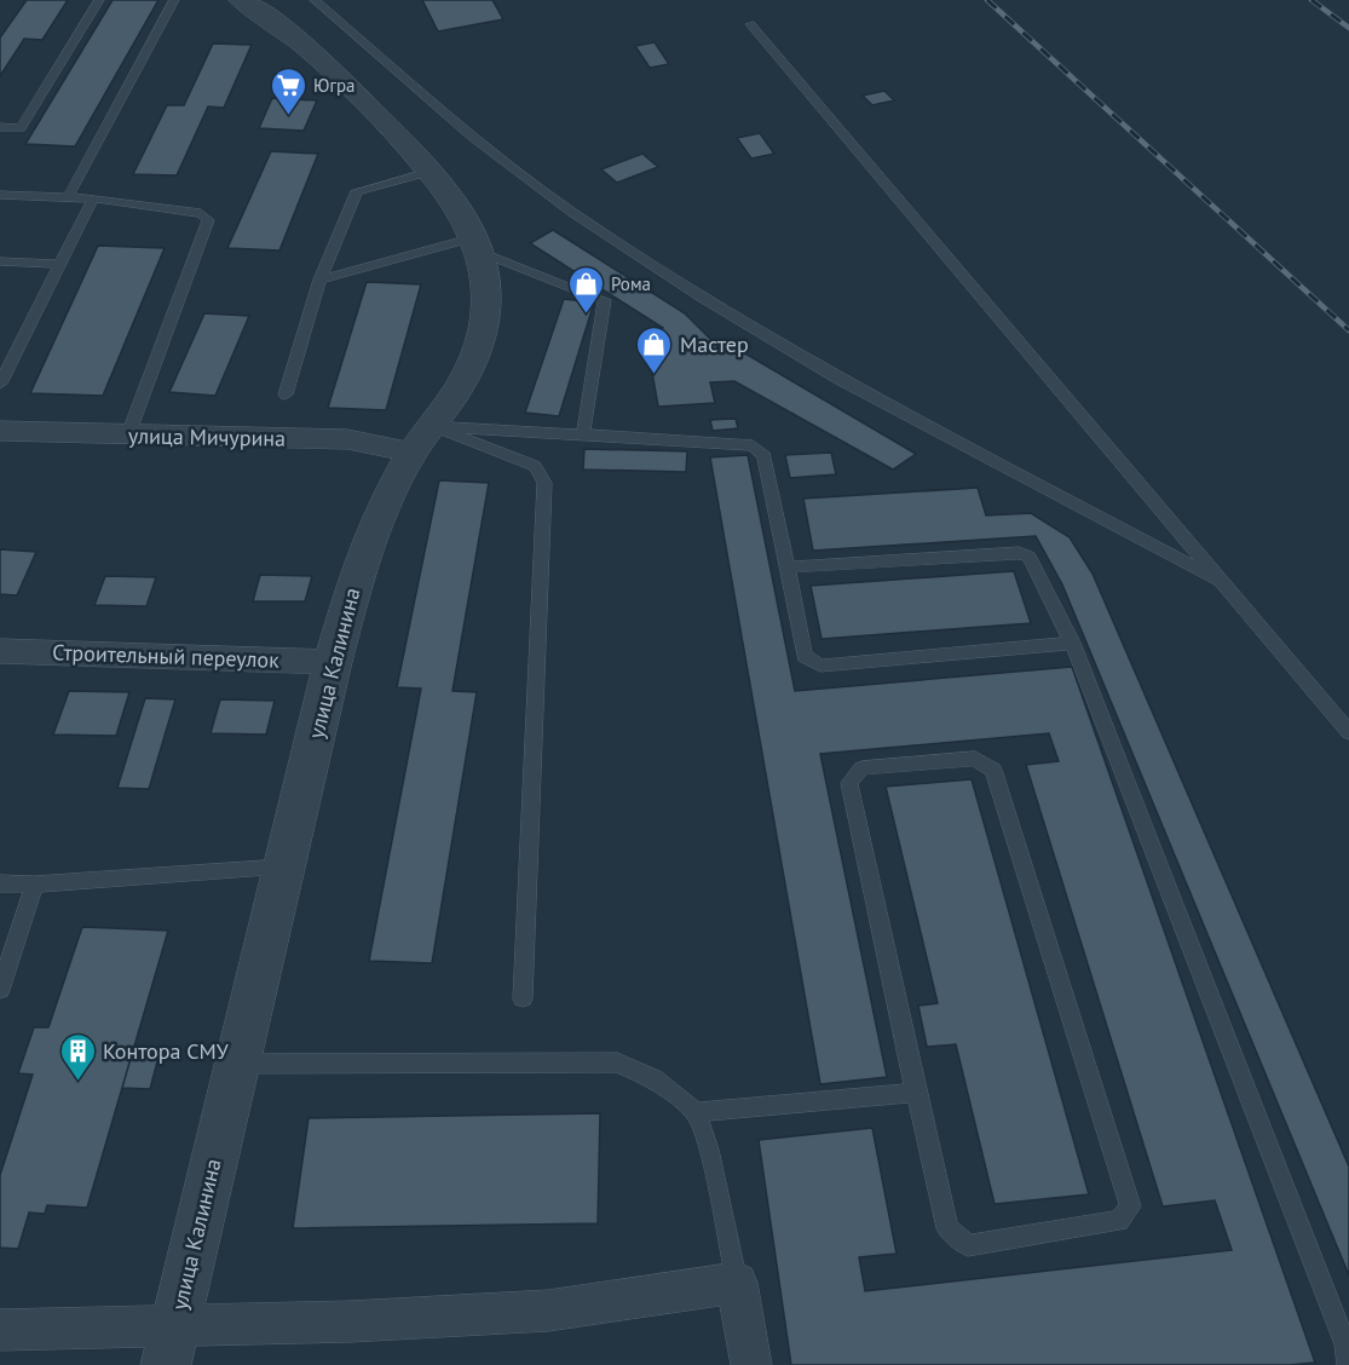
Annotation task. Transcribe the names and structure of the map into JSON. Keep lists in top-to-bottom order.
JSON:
{
  "streets": {
    "street": ["улица Мичурина", "Строительный переулок", "улица Калинина"]
  },
  "crossings": [
    ["улица Мичурина", "улица Калинина"],
    ["Строительный переулок", "улица Калинина"]
  ],
  "places": {
    "supermarket": ["Югра"],
    "shop": ["Рома", "Мастер"],
    "building": ["Контора СМУ"]
  }
}
